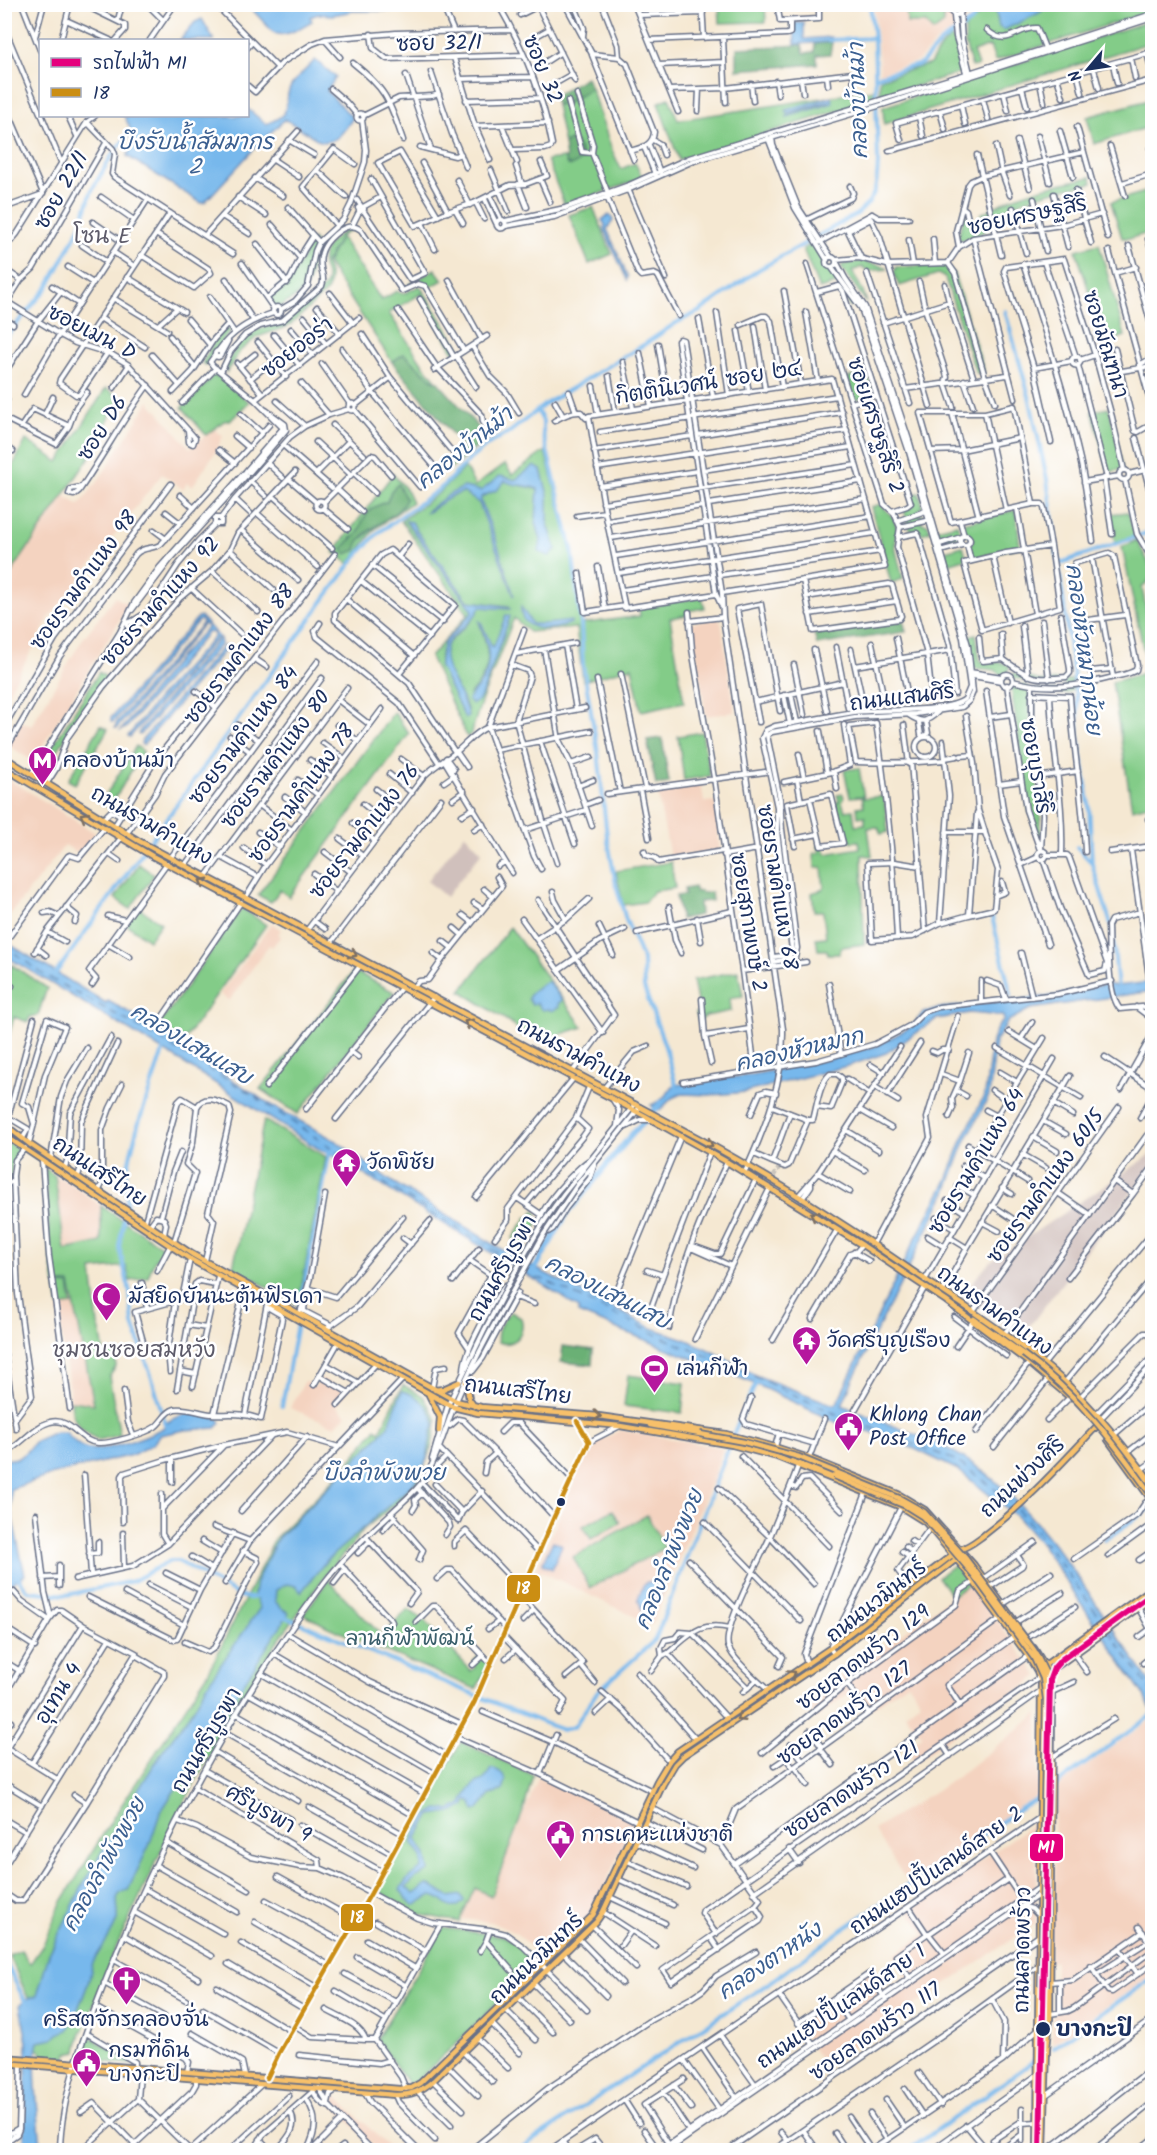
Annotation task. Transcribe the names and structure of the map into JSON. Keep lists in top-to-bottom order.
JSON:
{
  "streets": {
    "main road": [
      "ถนนรามคำแหง",
      "ถนนเสรีไทย",
      "ถนนพ่วงศิริ",
      "ถนนนวมินทร์",
      "ถนนลาดพร้าว"
    ],
    "street": [
      "ซอย 32/1",
      "ซอย 32",
      "ซอย 22/1",
      "ซอยเศรษฐสิริ",
      "ซอยเมน D",
      "ซอยมัณฑนา",
      "ซอยออร่า",
      "กิตตินิเวศน์ ซอย ๒๔",
      "ซอยเศรษฐสิริ 2",
      "ซอย D6",
      "ซอยรามคําแหง 98",
      "ซอยรามคําแหง 92",
      "ซอยรามคำแหง 88",
      "ถนนแสนศิริ",
      "ซอยรามคำแหง 84",
      "ซอยรามคำแหง 80",
      "ซอยบุราสิริ",
      "ซอยรามคำแหง 78",
      "ซอยรามคำแหง 76",
      "ซอยรามคำแหง 68",
      "ซอยสุภาพงษ์ 2",
      "ซอยรามคำแหง 64",
      "ซอยรามคำแหง 60/5",
      "ถนนศรีบูรพา",
      "ซอยลาดพร้าว 129",
      "อุเทน 4",
      "ซอยลาดพร้าว 127",
      "ซอยลาดพร้าว 121",
      "ศรีบูรพา 9",
      "ถนนแฮปปี้แลนด์สาย 2",
      "ถนนแฮปปี้แลนด์สาย 1",
      "ซอยลาดพร้าว 117"
    ]
  },
  "crossings": [
    ["ซอย 32/1", "ซอย 32"],
    ["ซอย 22/1", "ซอยเมน D"],
    ["ซอยเมน D", "ซอย D6"],
    ["กิตตินิเวศน์ ซอย ๒๔", "ซอยรามคำแหง 68"],
    ["ซอยรามคําแหง 92", "ถนนรามคำแหง"],
    ["ซอยรามคำแหง 88", "ถนนรามคำแหง"],
    ["ถนนแสนศิริ", "ซอยรามคำแหง 68"],
    ["ซอยรามคำแหง 84", "ถนนรามคำแหง"],
    ["ซอยรามคำแหง 80", "ถนนรามคำแหง"],
    ["ซอยรามคำแหง 78", "ถนนรามคำแหง"],
    ["ถนนรามคำแหง", "ซอยรามคำแหง 76"],
    ["ถนนรามคำแหง", "ซอยรามคำแหง 68"],
    ["ถนนรามคำแหง", "ซอยรามคำแหง 64"],
    ["ถนนรามคำแหง", "ซอยรามคำแหง 60/5"],
    ["ถนนรามคำแหง", "ถนนศรีบูรพา"],
    ["ถนนรามคำแหง", "ถนนพ่วงศิริ"],
    ["ถนนเสรีไทย", "ถนนศรีบูรพา"],
    ["ถนนเสรีไทย", "ถนนพ่วงศิริ"],
    ["ถนนเสรีไทย", "ถนนนวมินทร์"],
    ["ถนนเสรีไทย", "ถนนลาดพร้าว"],
    ["ถนนศรีบูรพา", "ถนนนวมินทร์"],
    ["ถนนศรีบูรพา", "ศรีบูรพา 9"],
    ["ถนนพ่วงศิริ", "ถนนนวมินทร์"],
    ["ถนนพ่วงศิริ", "ถนนลาดพร้าว"],
    ["ซอยลาดพร้าว 121", "ถนนลาดพร้าว"],
    ["ถนนแฮปปี้แลนด์สาย 2", "ถนนลาดพร้าว"],
    ["ถนนลาดพร้าว", "ถนนแฮปปี้แลนด์สาย 1"],
    ["ถนนลาดพร้าว", "ซอยลาดพร้าว 117"]
  ],
  "districts": ["โซน E", "ชุมชนซอยสมหวัง"],
  "water": [
    "คลองบ้านม้า",
    "บึงรับน้ำสัมมากร 2",
    "คลองหัวหมากน้อย",
    "คลองแสนแสบ",
    "คลองหัวหมาก",
    "บึงลำพังพวย",
    "คลองลำพังพวย",
    "คลองตาหนัง"
  ],
  "parks": ["ลานกีฬาพัฒน์"],
  "places": {
    "metro station": ["คลองบ้านม้า"],
    "temple": ["วัดพิชัย", "วัดศรีบุญเรือง"],
    "mosque": ["มัสยิดยันนะตุ้นฟิรเดา"],
    "sports": ["เล่นกีฬา"],
    "public building": ["Khlong Chan Post Office", "การเคหะแห่งชาติ", "กรมที่ดิน บางกะปิ"],
    "church": ["คริสตจักรคลองจั่น"],
    "other": ["บางกะปิ"]
  },
  "lines": ["transit line 18", "metro line M1"],
  "legend": ["รถไฟฟ้า M1", "18"],
  "north": "bottom left"
}
